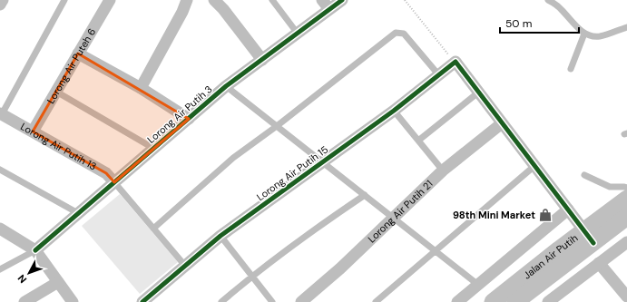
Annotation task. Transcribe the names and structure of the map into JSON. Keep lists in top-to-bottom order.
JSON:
{
  "streets": {
    "street": [
      "Lorong Air Puteh 6",
      "Lorong Air Putih 3",
      "Lorong Air Putih 13",
      "Lorong Air Putih 15",
      "Lorong Air Putih 21",
      "Jalan Air Putih"
    ]
  },
  "crossings": [
    ["Lorong Air Puteh 6", "Lorong Air Putih 13"],
    ["Lorong Air Putih 3", "Lorong Air Putih 13"]
  ],
  "places": {
    "shop": ["98th Mini Market"]
  },
  "scale_bar": "50 m",
  "north": "bottom left"
}
